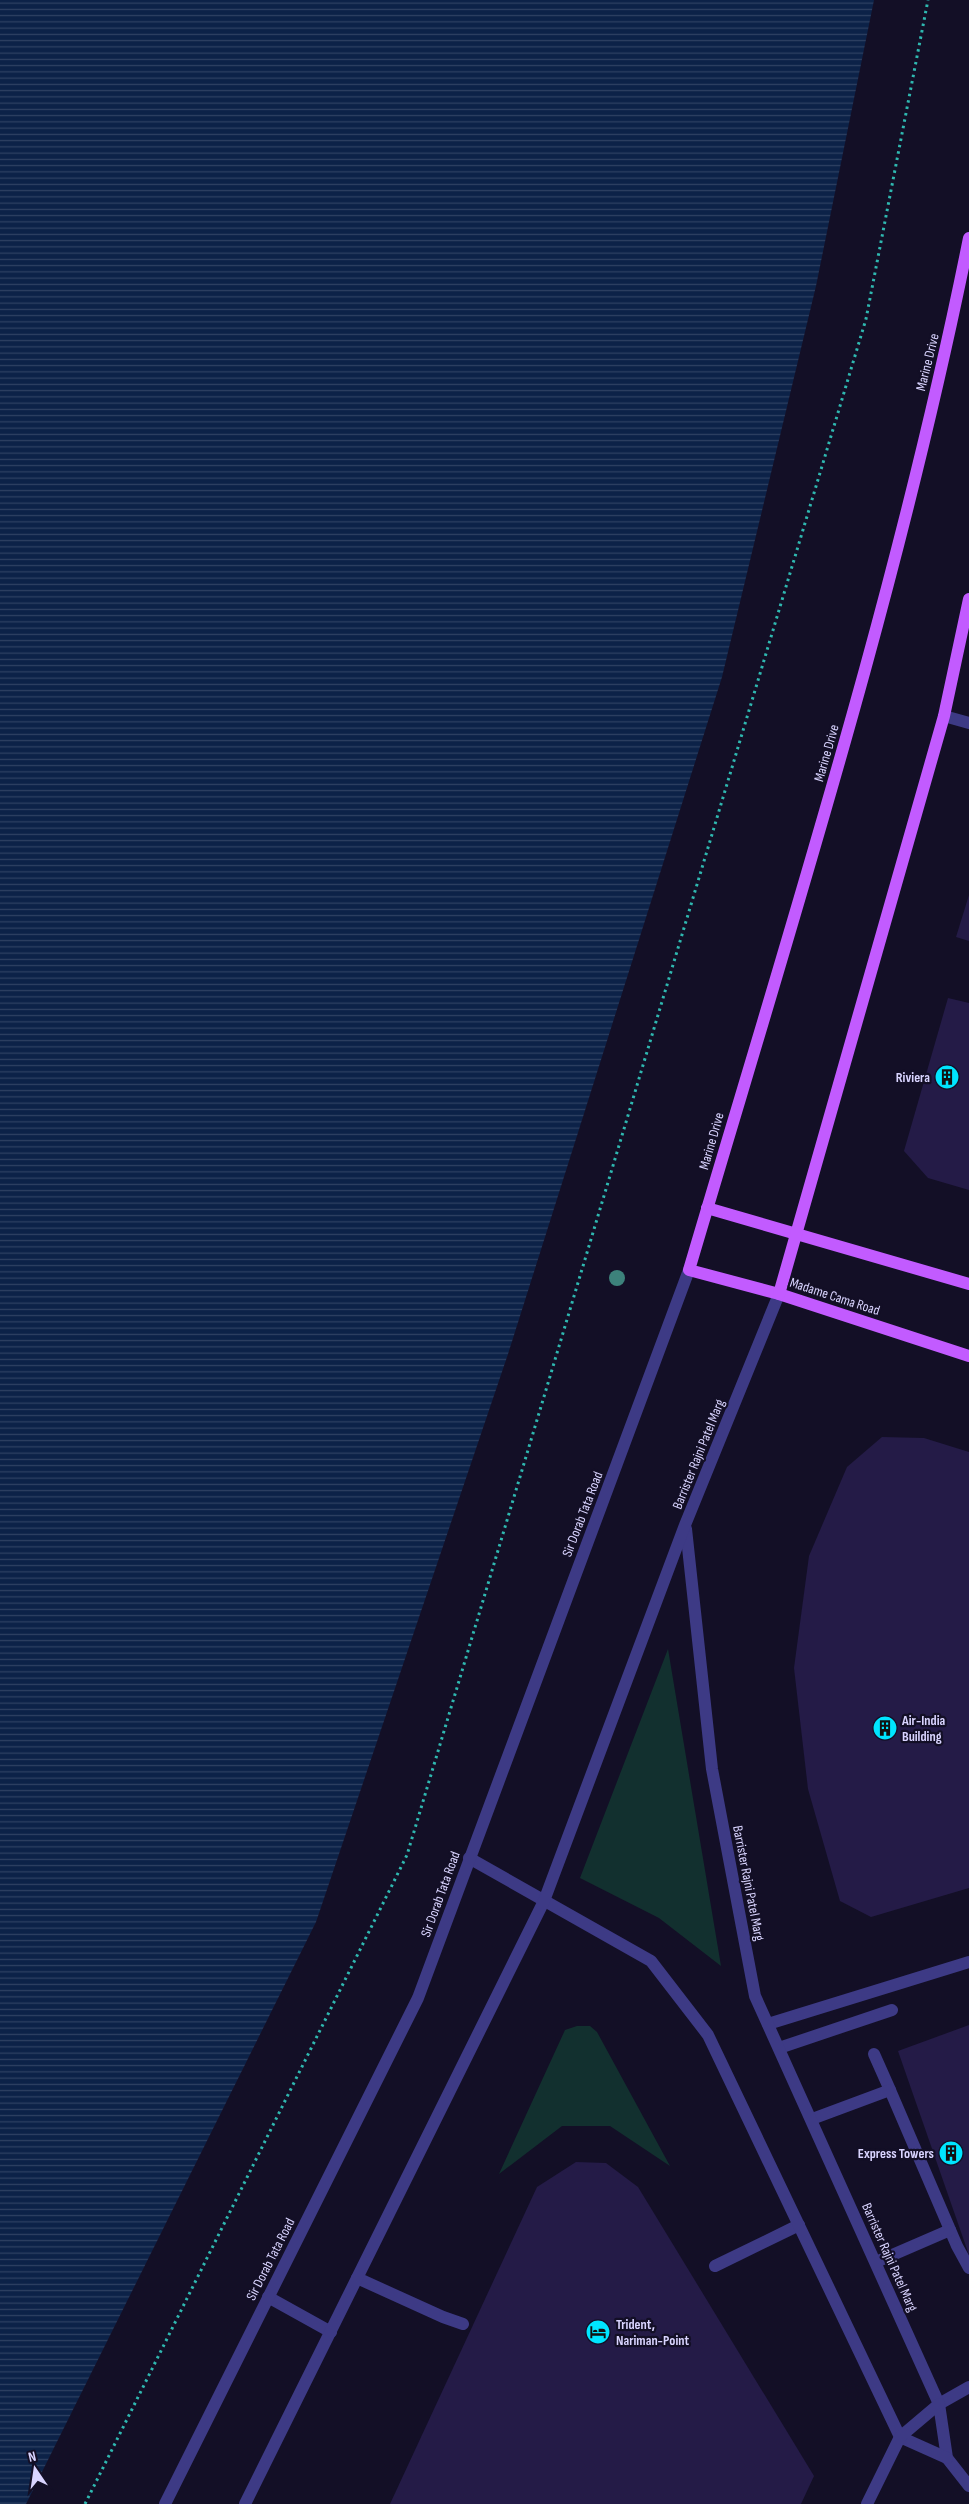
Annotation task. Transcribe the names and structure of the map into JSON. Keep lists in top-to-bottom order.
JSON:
{
  "streets": {
    "main road": ["Marine Drive", "Madame Cama Road"],
    "street": ["Barrister Rajni Patel Marg", "Sir Dorab Tata Road"]
  },
  "crossings": [
    ["Marine Drive", "Madame Cama Road"],
    ["Marine Drive", "Sir Dorab Tata Road"],
    ["Madame Cama Road", "Barrister Rajni Patel Marg"],
    ["Madame Cama Road", "Sir Dorab Tata Road"]
  ],
  "places": {
    "building": ["Riviera", "Air-India Building", "Express Towers"],
    "hotel": ["Trident, Nariman-Point"]
  },
  "north": "top"
}
